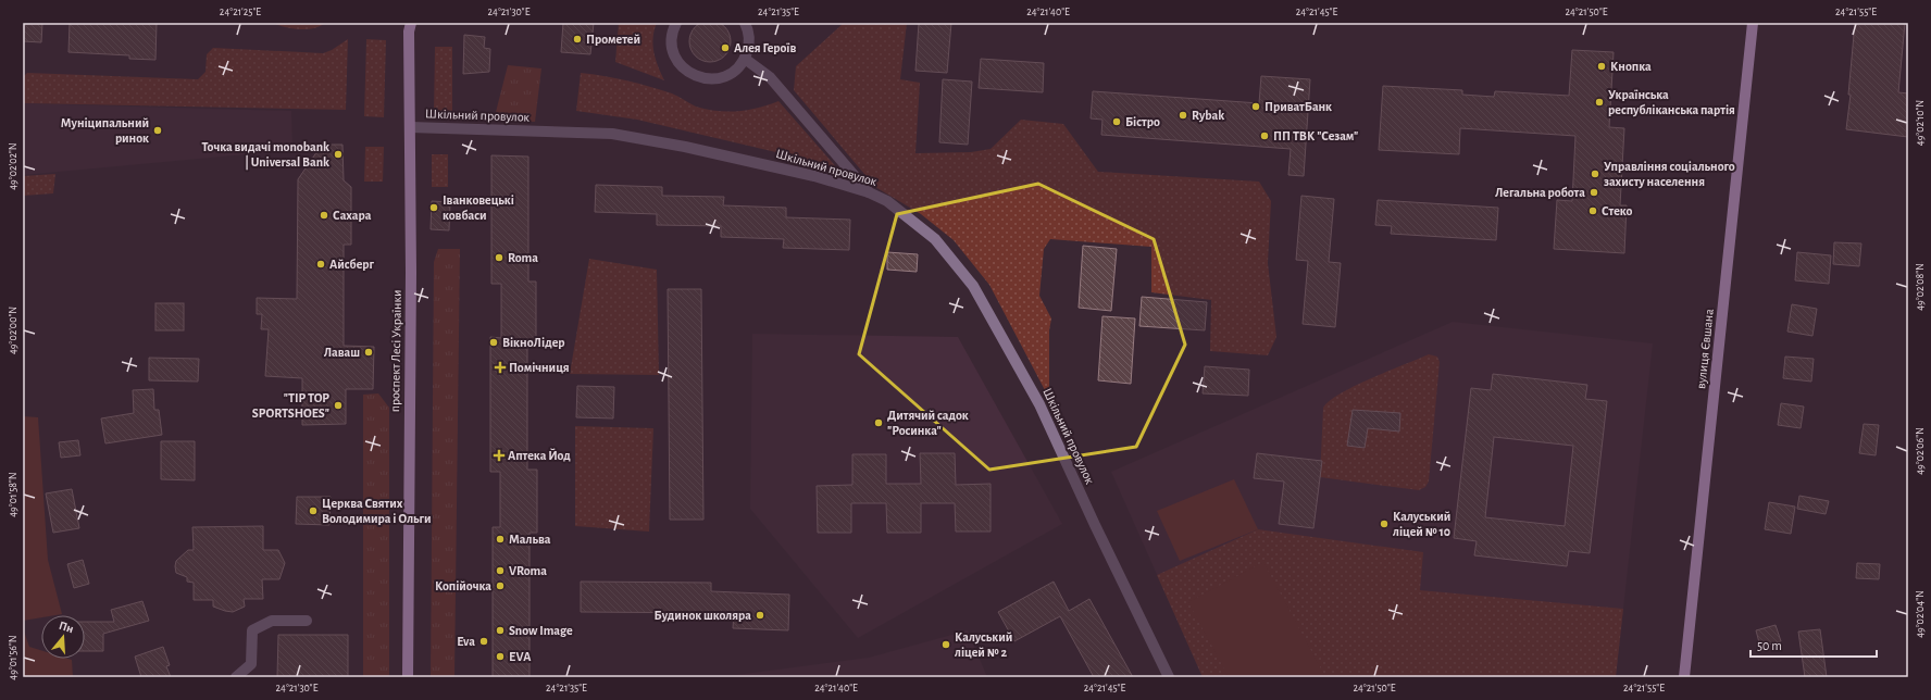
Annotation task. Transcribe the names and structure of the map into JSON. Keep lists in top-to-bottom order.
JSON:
{
  "streets": {
    "main road": ["вулиця Євшана", "проспект Лесі Українки"],
    "street": ["Шкільний провулок"]
  },
  "crossings": [
    ["Шкільний провулок", "проспект Лесі Українки"]
  ],
  "places": {
    "other": [
      "Прометей",
      "Алея Героїв",
      "Кнопка",
      "Українська республіканська партія",
      "ПриватБанк",
      "Rybak",
      "Бістро",
      "Муніципальний ринок",
      "ПП ТВК \"Сезам\"",
      "Точка видачі monobank | Universal Bank",
      "Управління соціального захисту населення",
      "Легальна робота",
      "Іванковецькі ковбаси",
      "Стеко",
      "Сахара",
      "Roma",
      "Айсберг",
      "ВікноЛідер",
      "Лаваш",
      "\"TIP TOP SPORTSHOES\"",
      "Дитячий садок \"Росинка\"",
      "Церква Святих Володимира і Ольги",
      "Калуський ліцей № 10",
      "Мальва",
      "VRoma",
      "Копійочка",
      "Будинок школяра",
      "Snow Image",
      "Eva",
      "Калуський ліцей № 2",
      "ЕVA"
    ],
    "health": ["Помічниця", "Аптека Йод"]
  },
  "scale_bar": "50 m",
  "north": "top",
  "coordinates": [
    "24°21'25\"E",
    "24°21'30\"E",
    "24°21'35\"E",
    "24°21'40\"E",
    "24°21'45\"E",
    "24°21'50\"E",
    "24°21'55\"E",
    "49°02'10\"N",
    "49°02'02\"N",
    "49°02'08\"N",
    "49°02'00\"N",
    "49°02'06\"N",
    "49°01'58\"N",
    "49°02'04\"N",
    "49°01'56\"N"
  ]
}
